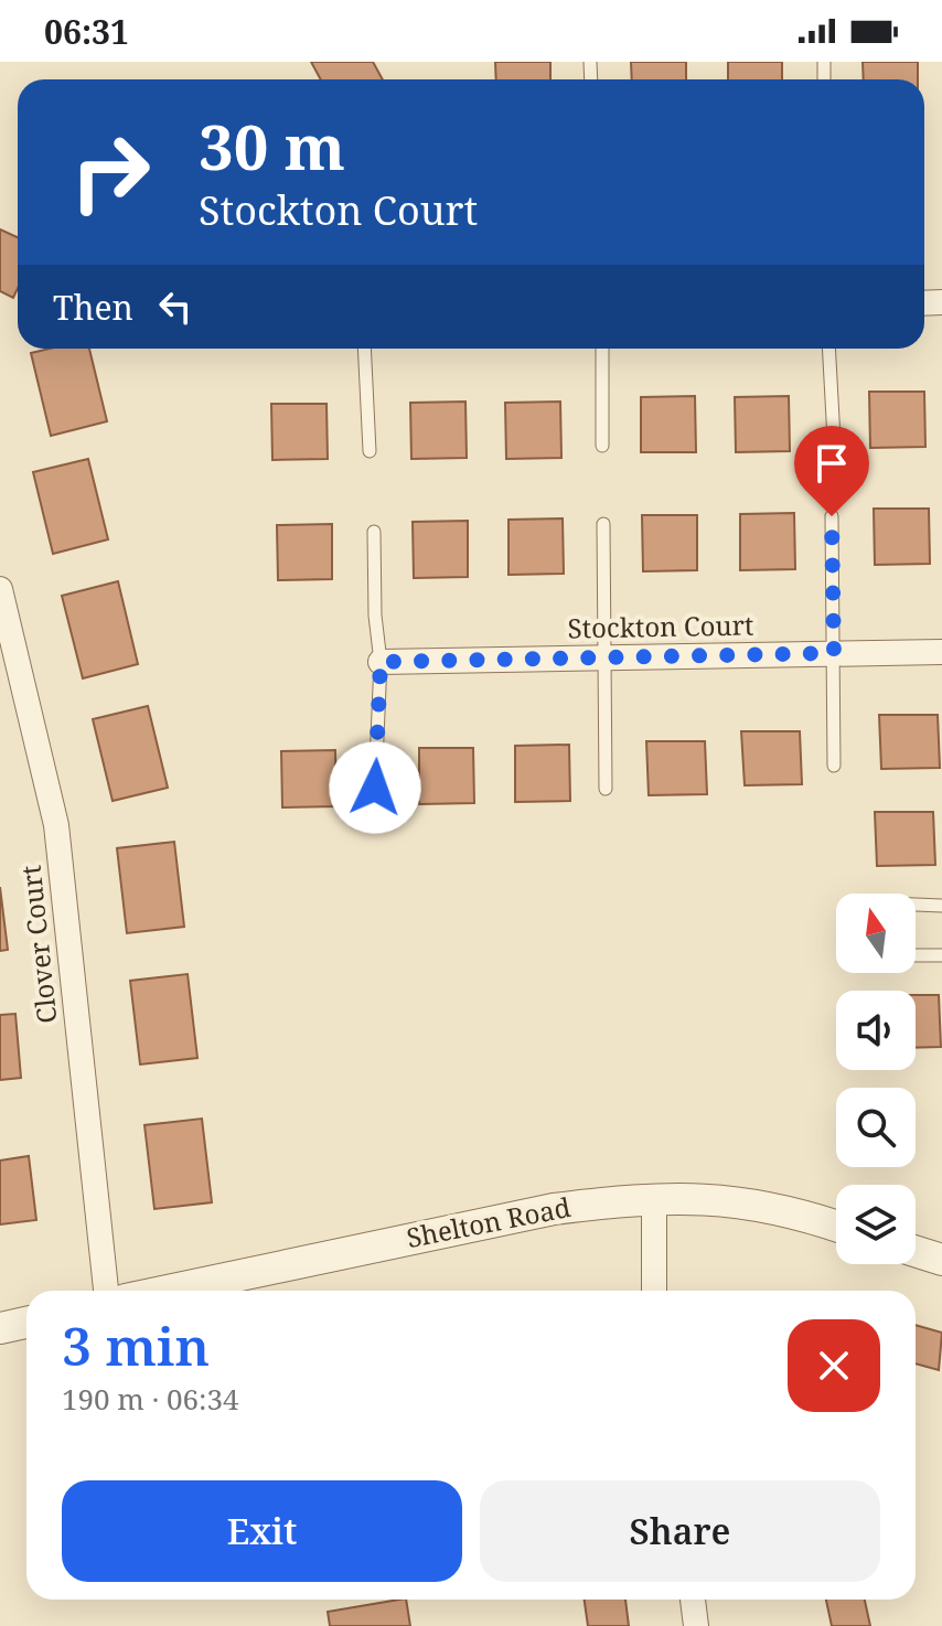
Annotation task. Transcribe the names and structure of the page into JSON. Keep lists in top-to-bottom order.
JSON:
{
  "streets": {
    "street": ["Stockton Court", "Clover Court", "Shelton Road"]
  },
  "north": "top",
  "page": {
    "status": "06:31",
    "turn": ["30 m", "Stockton Court"],
    "then": "Then",
    "heading": ["3 min", "190 m · 06:34"],
    "buttons": ["Exit", "Share"]
  }
}
